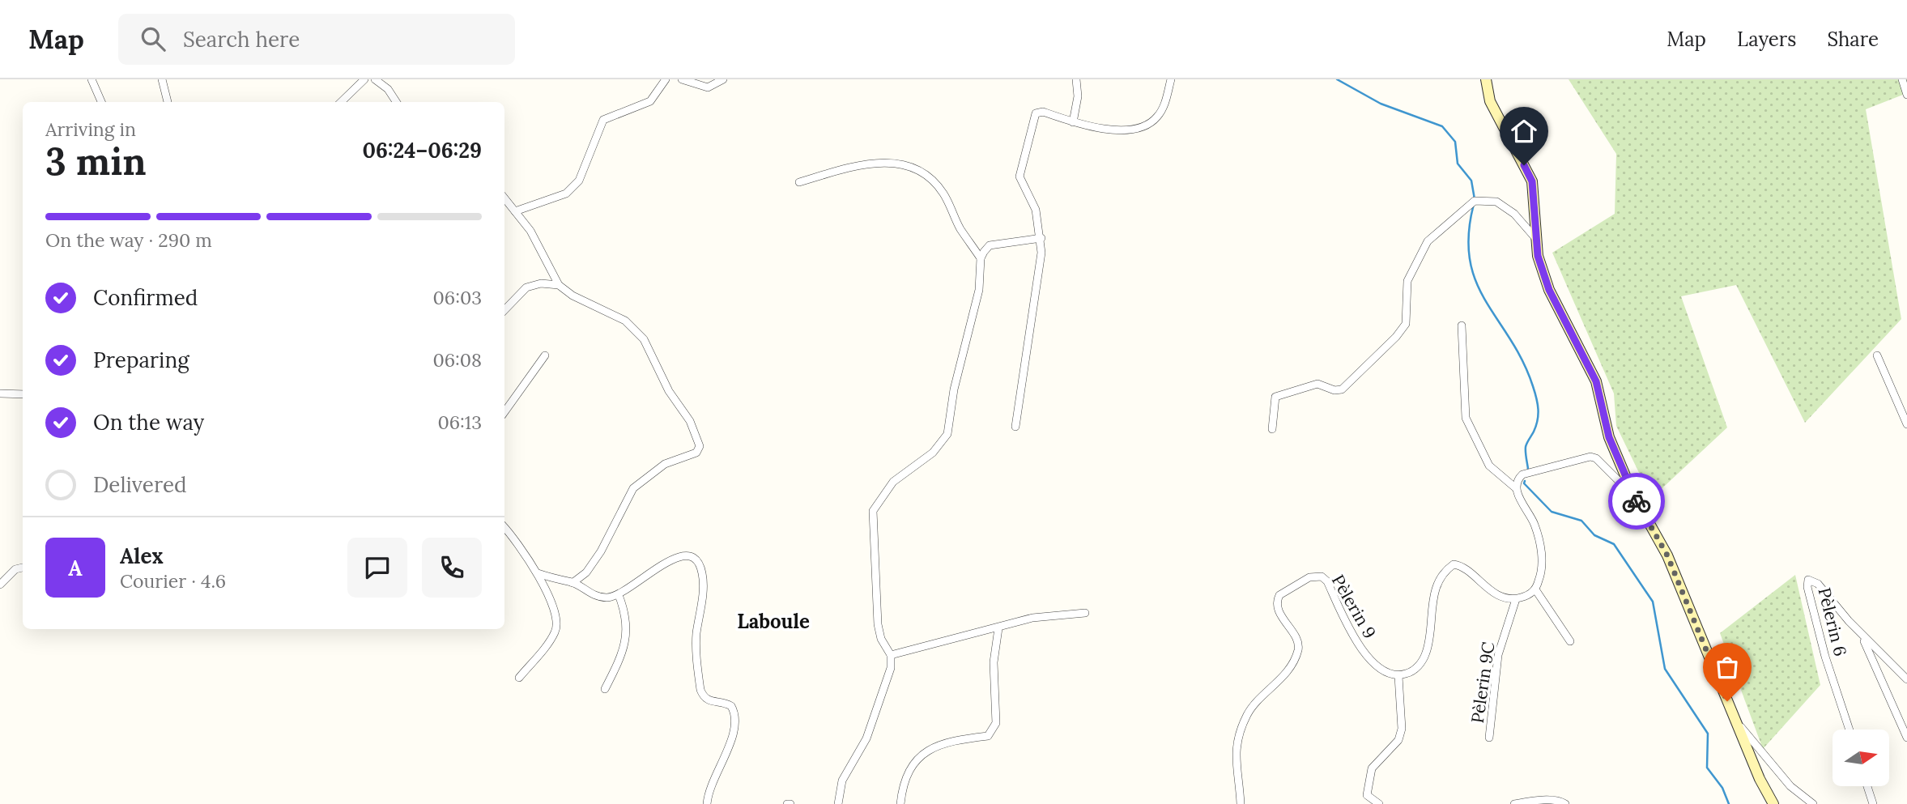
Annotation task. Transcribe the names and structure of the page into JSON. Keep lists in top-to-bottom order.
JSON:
{
  "streets": {
    "street": ["Pèlerin 9", "Pèlerin 6", "Pèlerin 9C"]
  },
  "districts": ["Laboule"],
  "north": "right",
  "page": {
    "header": "Map",
    "search": "Search here",
    "nav": ["Map", "Layers", "Share"],
    "heading": ["3 min", "Arriving in", "06:24–06:29"],
    "panel": ["Alex", "Courier · 4.6"],
    "bar": "On the way · 290 m",
    "list": [
      ["Confirmed", "06:03"],
      ["Preparing", "06:08"],
      ["On the way", "06:13"],
      "Delivered"
    ],
    "round": "A"
  }
}
